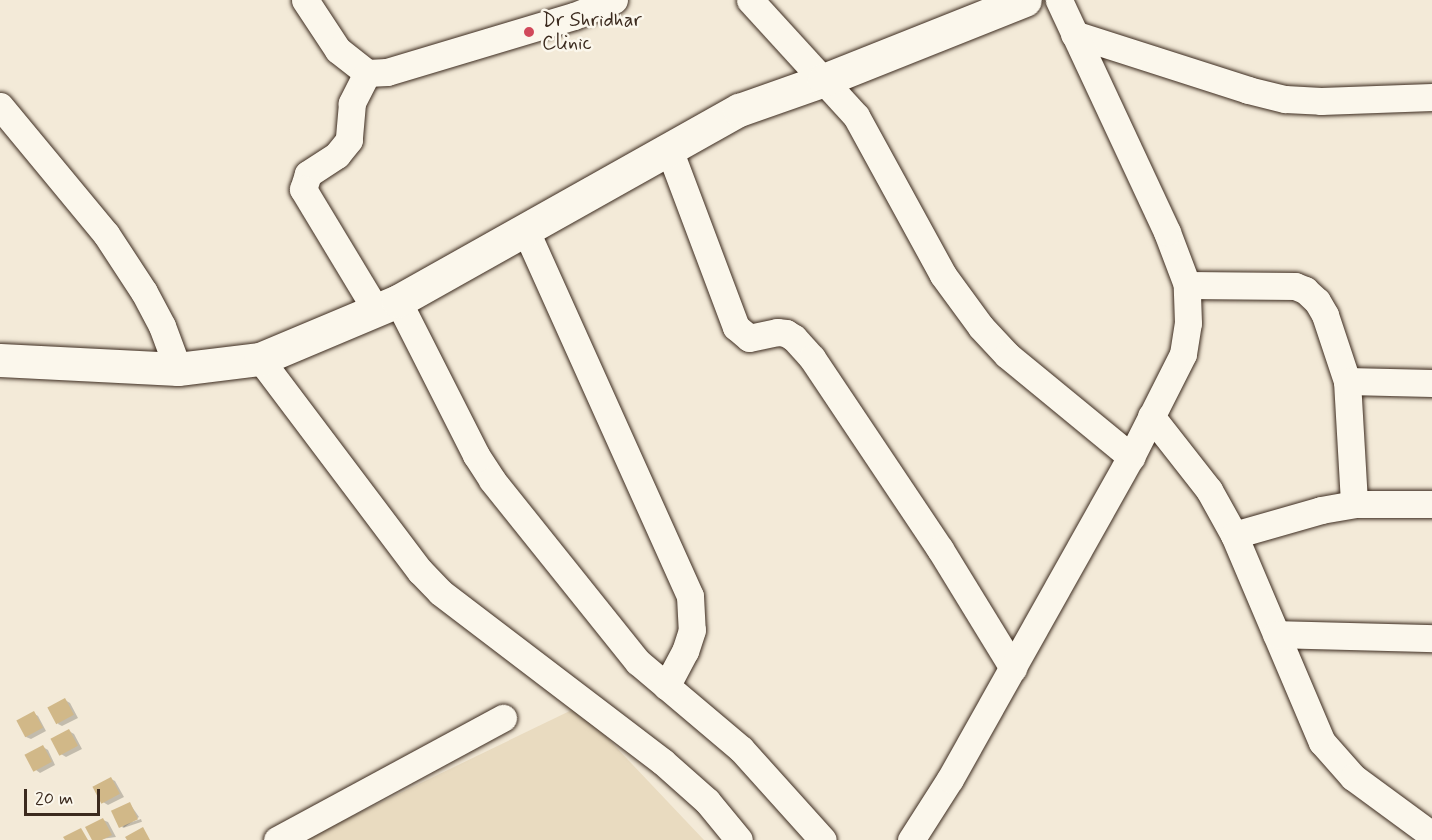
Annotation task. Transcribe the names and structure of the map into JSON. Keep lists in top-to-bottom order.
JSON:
{
  "places": ["Dr Shridhar Clinic"],
  "scale_bar": "20 m"
}
